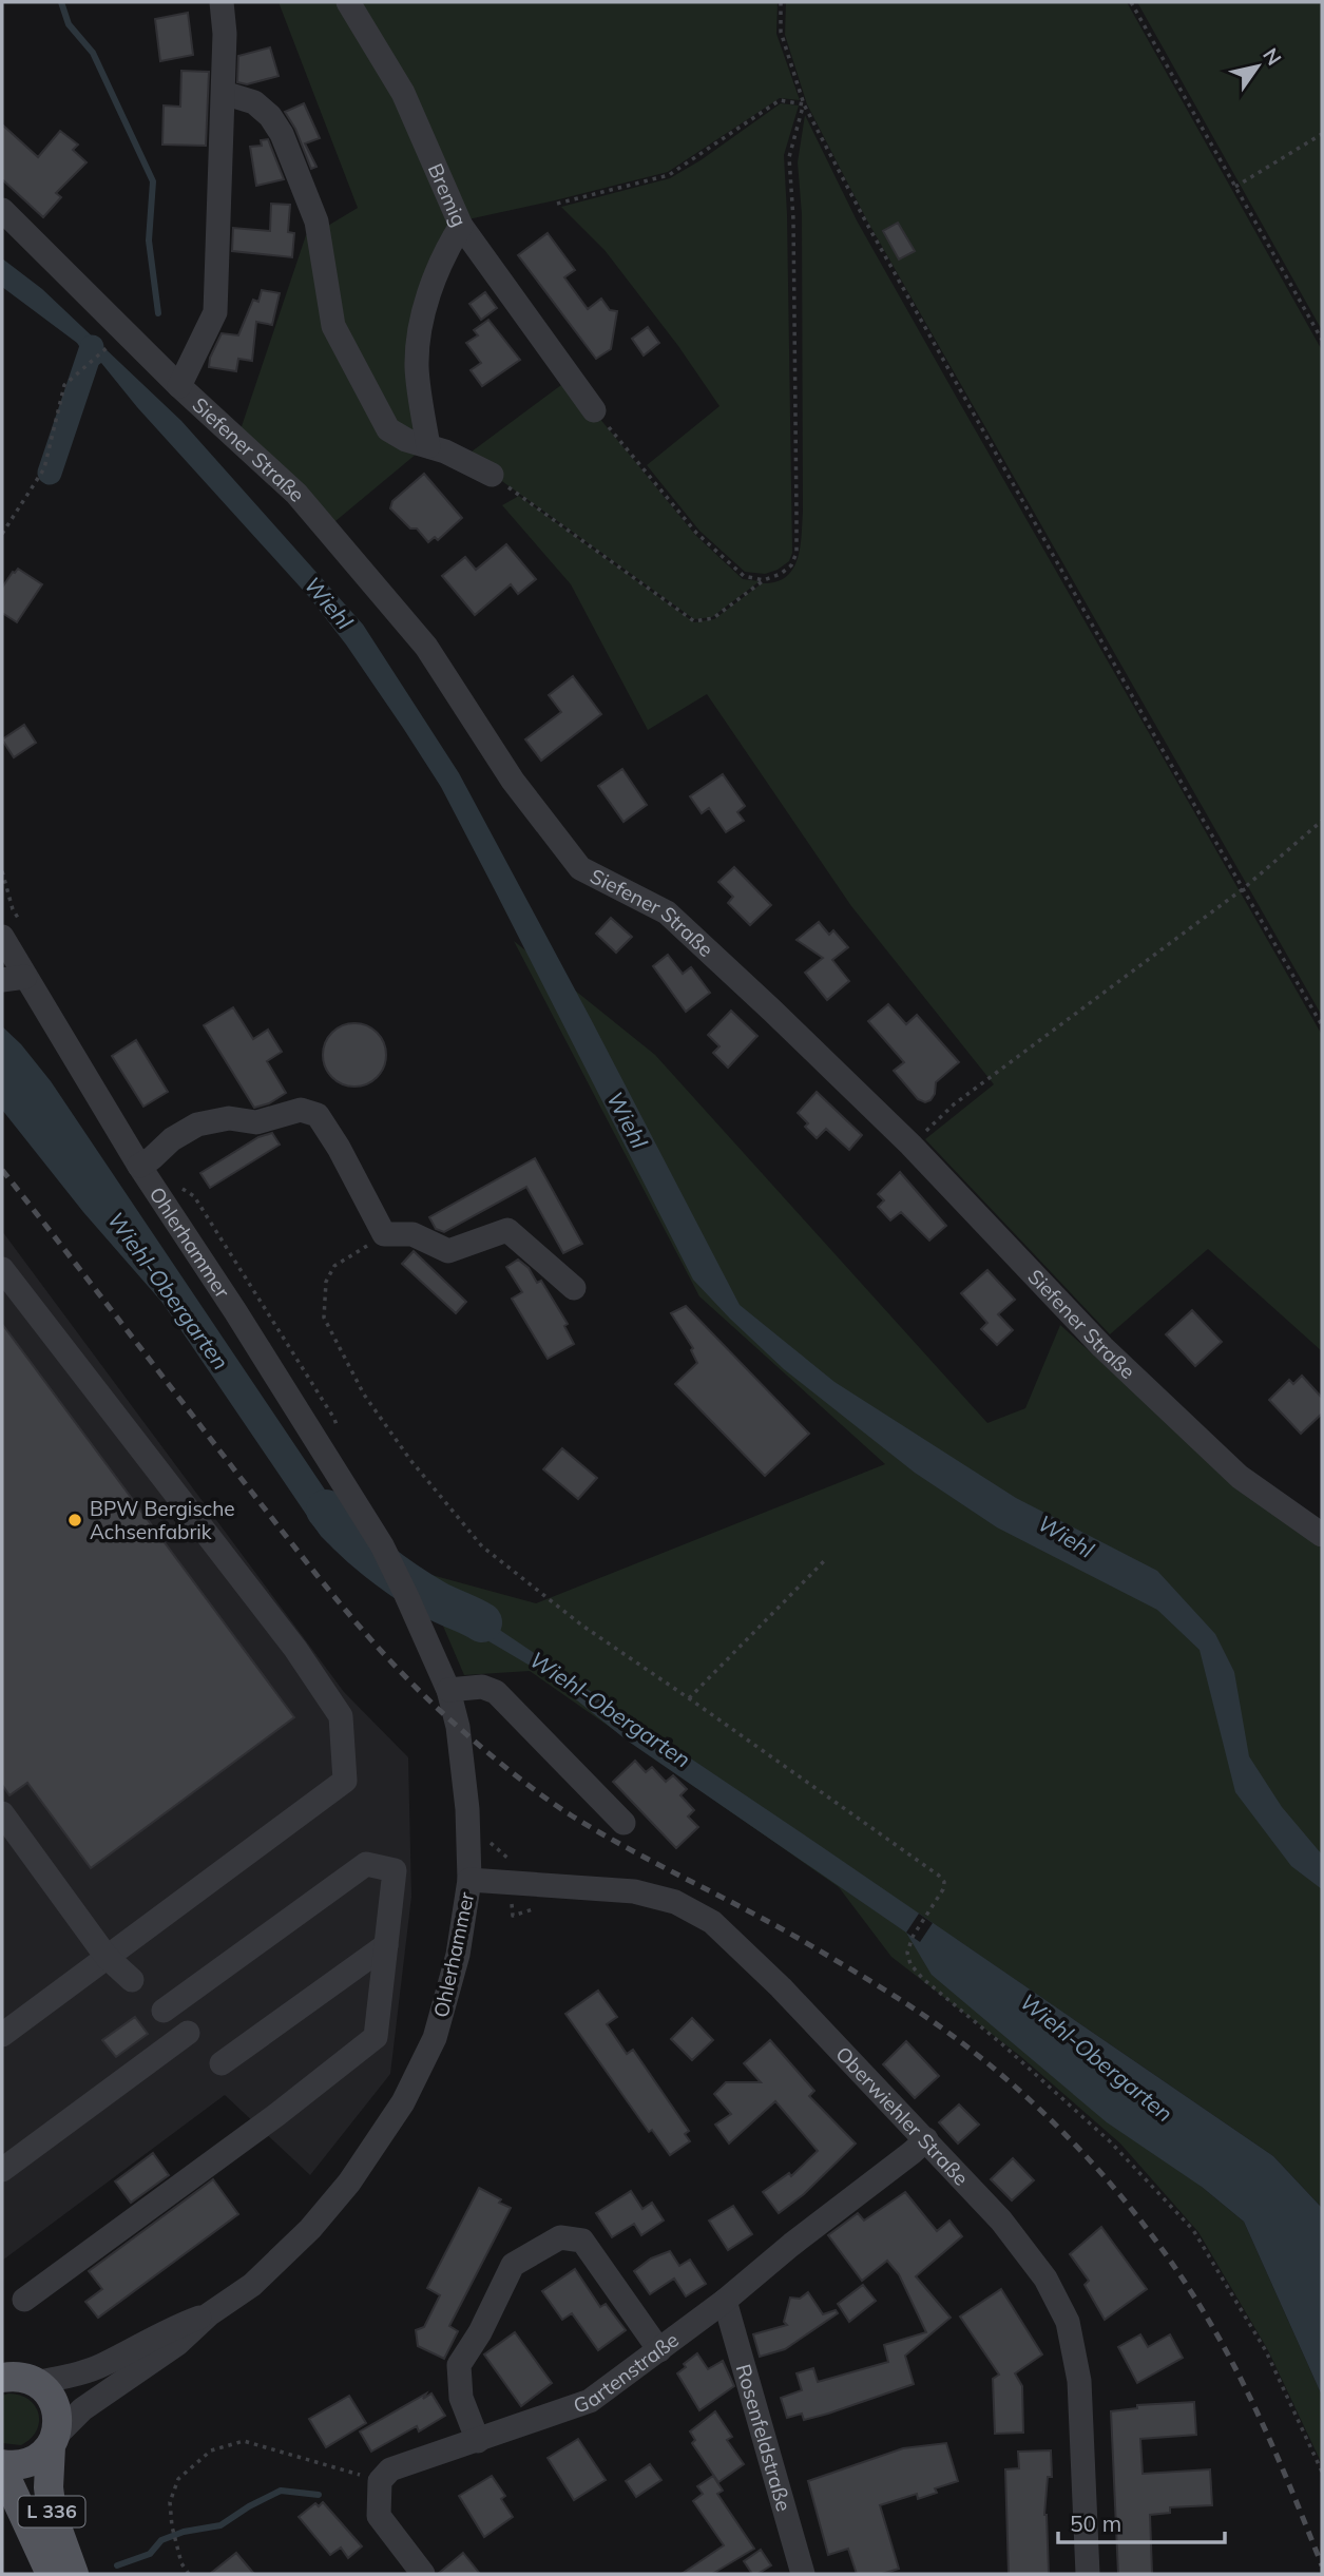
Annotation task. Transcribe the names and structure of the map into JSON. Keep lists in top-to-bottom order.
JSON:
{
  "streets": {
    "main road": ["L 336"],
    "street": [
      "Bremig",
      "Siefener Straße",
      "Ohlerhammer",
      "Oberwiehler Straße",
      "Gartenstraße",
      "Rosenfeldstraße"
    ]
  },
  "crossings": [
    ["Ohlerhammer", "Oberwiehler Straße"],
    ["Ohlerhammer", "L 336"],
    ["Oberwiehler Straße", "Gartenstraße"],
    ["Gartenstraße", "Rosenfeldstraße"]
  ],
  "water": ["Wiehl", "Wiehl-Obergarten"],
  "places": ["BPW Bergische Achsenfabrik"],
  "scale_bar": "50 m",
  "north": "top right"
}
